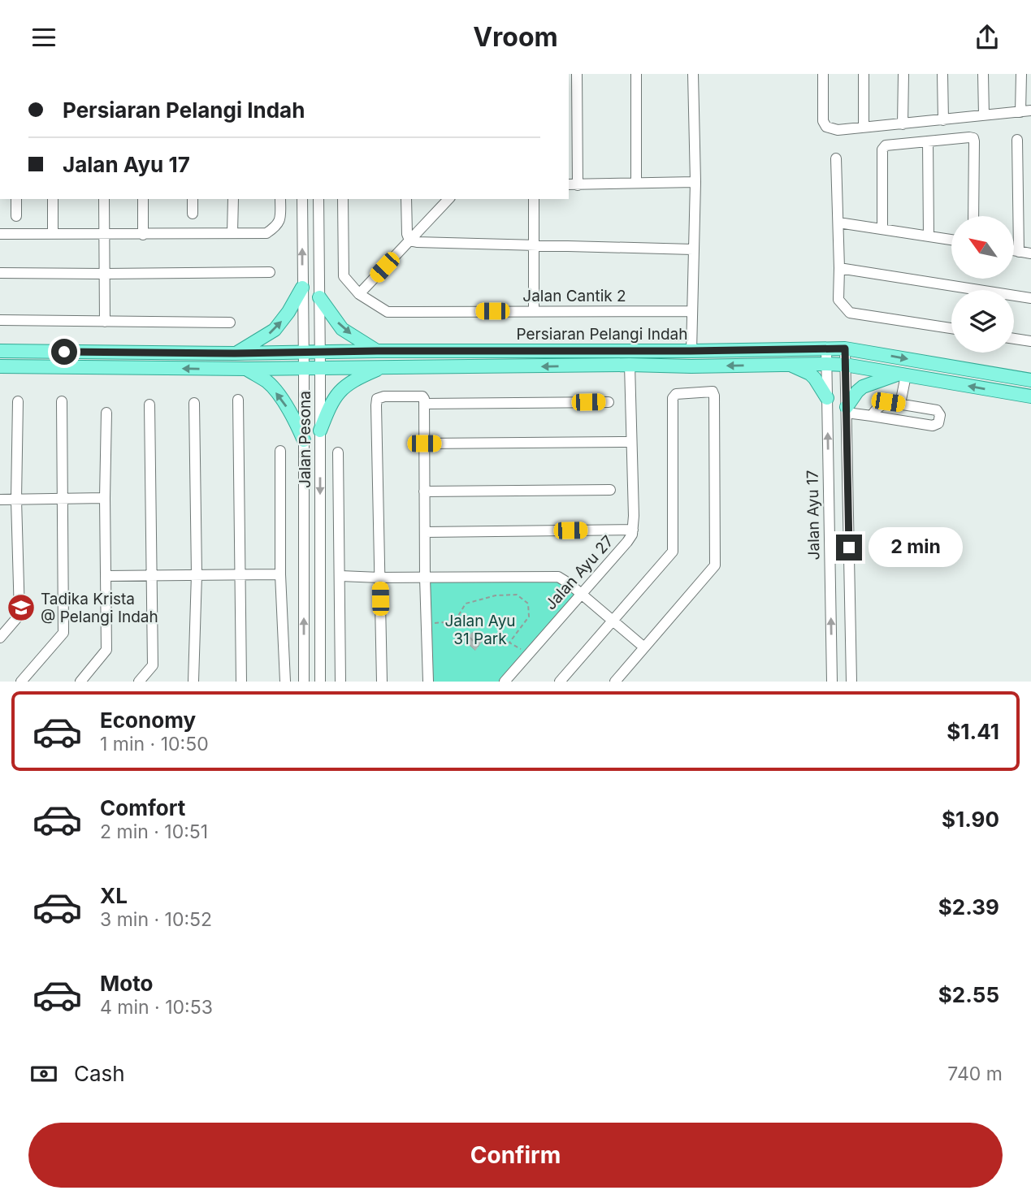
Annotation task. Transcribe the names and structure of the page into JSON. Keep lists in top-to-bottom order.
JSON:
{
  "streets": {
    "main road": ["Persiaran Pelangi Indah"],
    "street": [
      "Jalan Cantik 2",
      "Jalan Pesona",
      "Jalan Ayu 17",
      "Jalan Ayu 27"
    ]
  },
  "crossings": [
    ["Persiaran Pelangi Indah", "Jalan Pesona"],
    ["Persiaran Pelangi Indah", "Jalan Ayu 17"],
    ["Persiaran Pelangi Indah", "Jalan Ayu 27"]
  ],
  "parks": ["Jalan Ayu 31 Park"],
  "places": {
    "school or university": ["Tadika Krista @ Pelangi Indah"]
  },
  "north": "top left",
  "page": {
    "header": "Vroom",
    "banner": ["Persiaran Pelangi Indah", "Jalan Ayu 17"],
    "bubble": "2 min",
    "list": [
      {
        "name": "Economy",
        "note": "1 min · 10:50",
        "value": "$1.41"
      },
      {
        "name": "Comfort",
        "note": "2 min · 10:51",
        "value": "$1.90"
      },
      {
        "name": "XL",
        "note": "3 min · 10:52",
        "value": "$2.39"
      },
      {
        "name": "Moto",
        "note": "4 min · 10:53",
        "value": "$2.55"
      }
    ],
    "pay": ["Cash", "740 m"],
    "buttons": "Confirm"
  }
}
